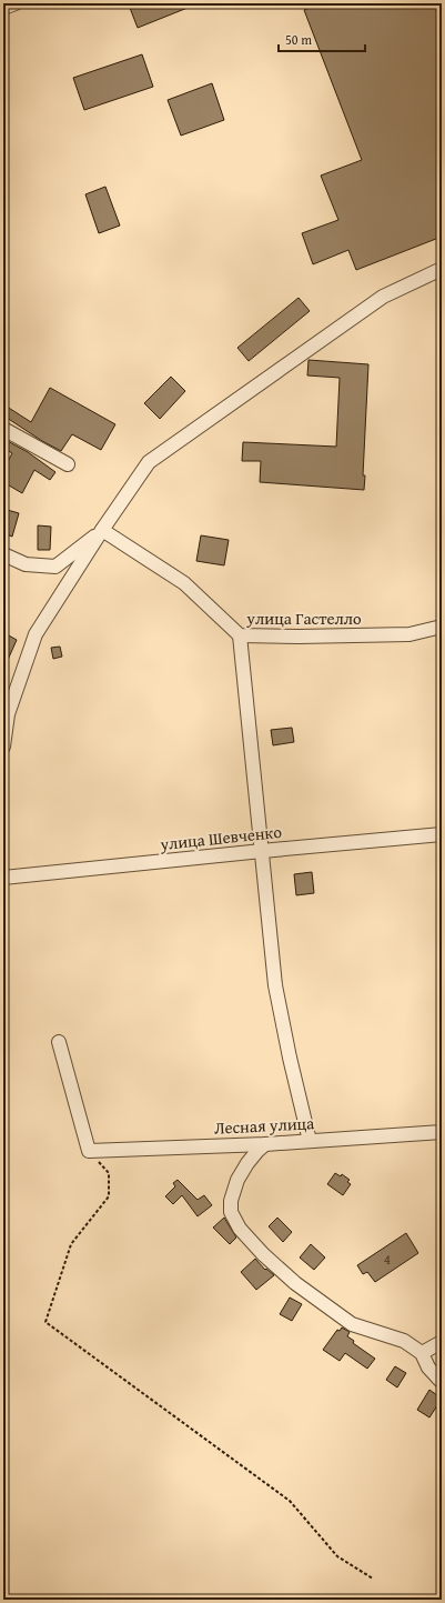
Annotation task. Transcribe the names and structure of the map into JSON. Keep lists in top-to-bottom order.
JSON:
{
  "streets": {
    "street": ["улица Гастелло", "улица Шевченко", "Лесная улица"]
  },
  "house_numbers": ["4"],
  "scale_bar": "50 m"
}
